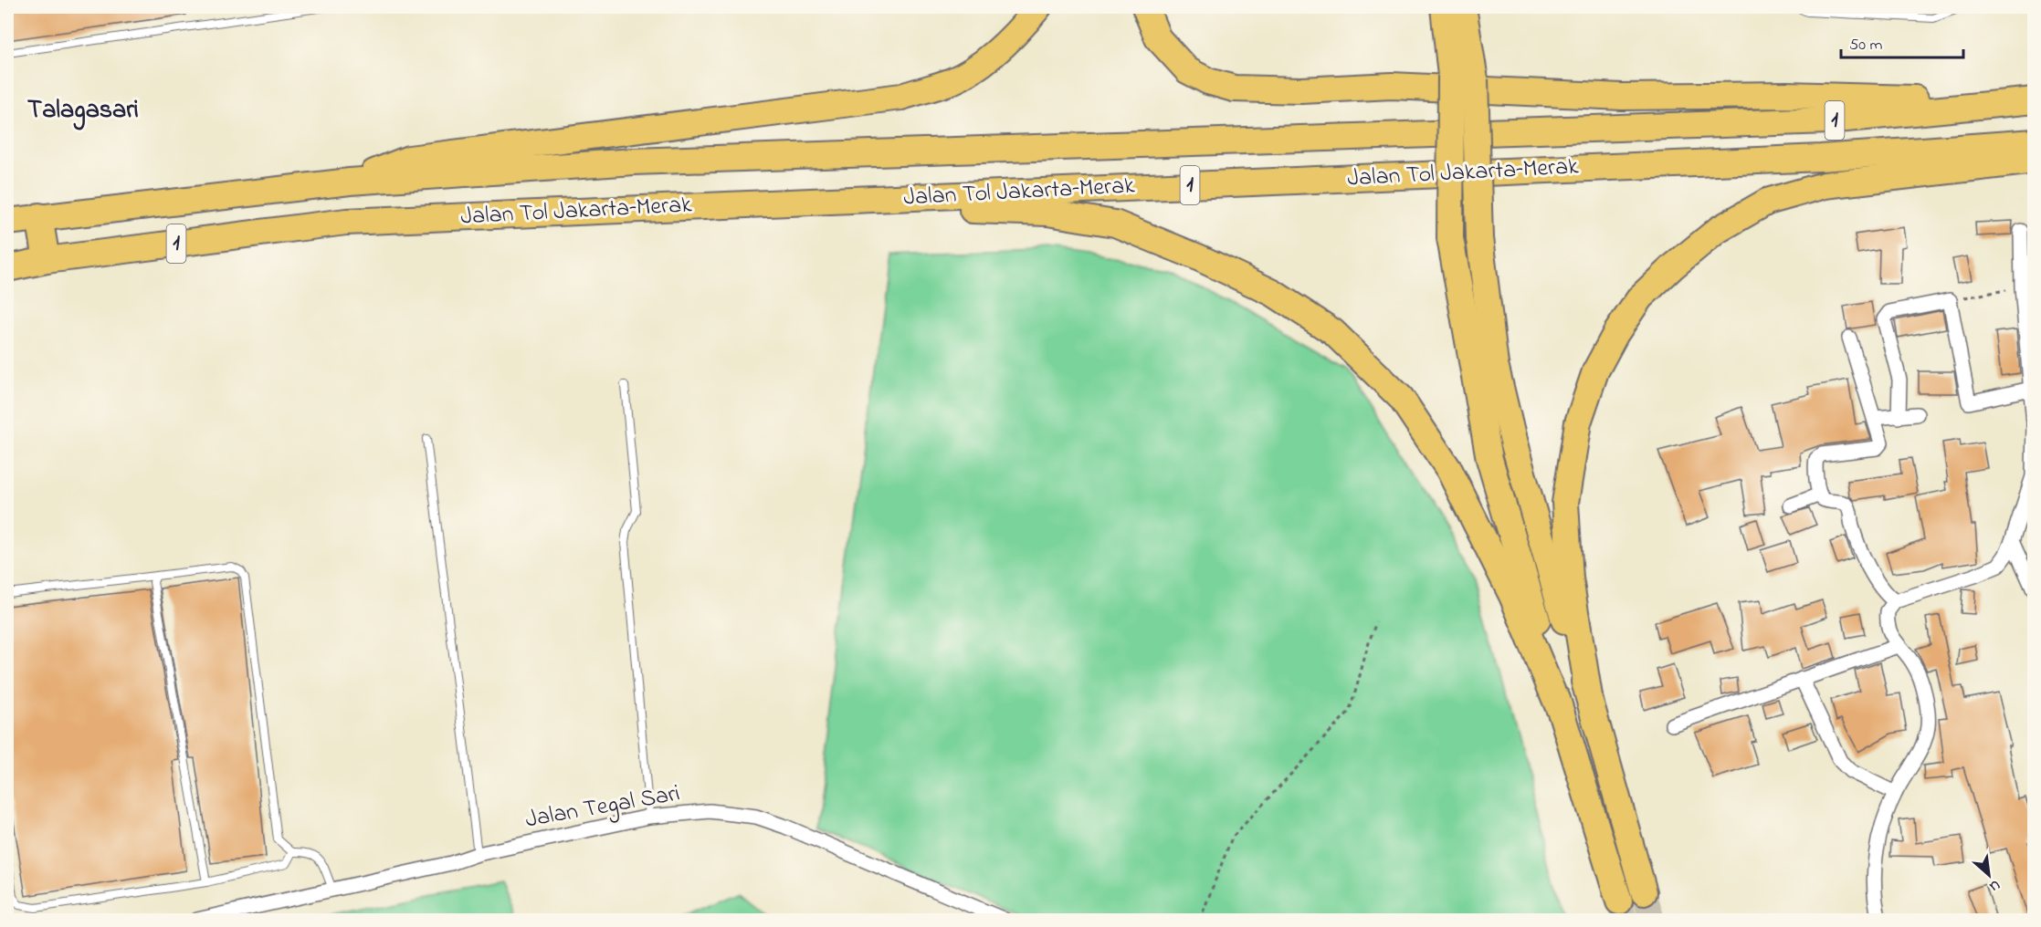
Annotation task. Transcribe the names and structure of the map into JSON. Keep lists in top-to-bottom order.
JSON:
{
  "streets": {
    "highway": ["1", "Jalan Tol Jakarta–Merak"],
    "street": ["Jalan Tegal Sari"]
  },
  "districts": ["Talagasari"],
  "scale_bar": "50 m",
  "north": "bottom right"
}
